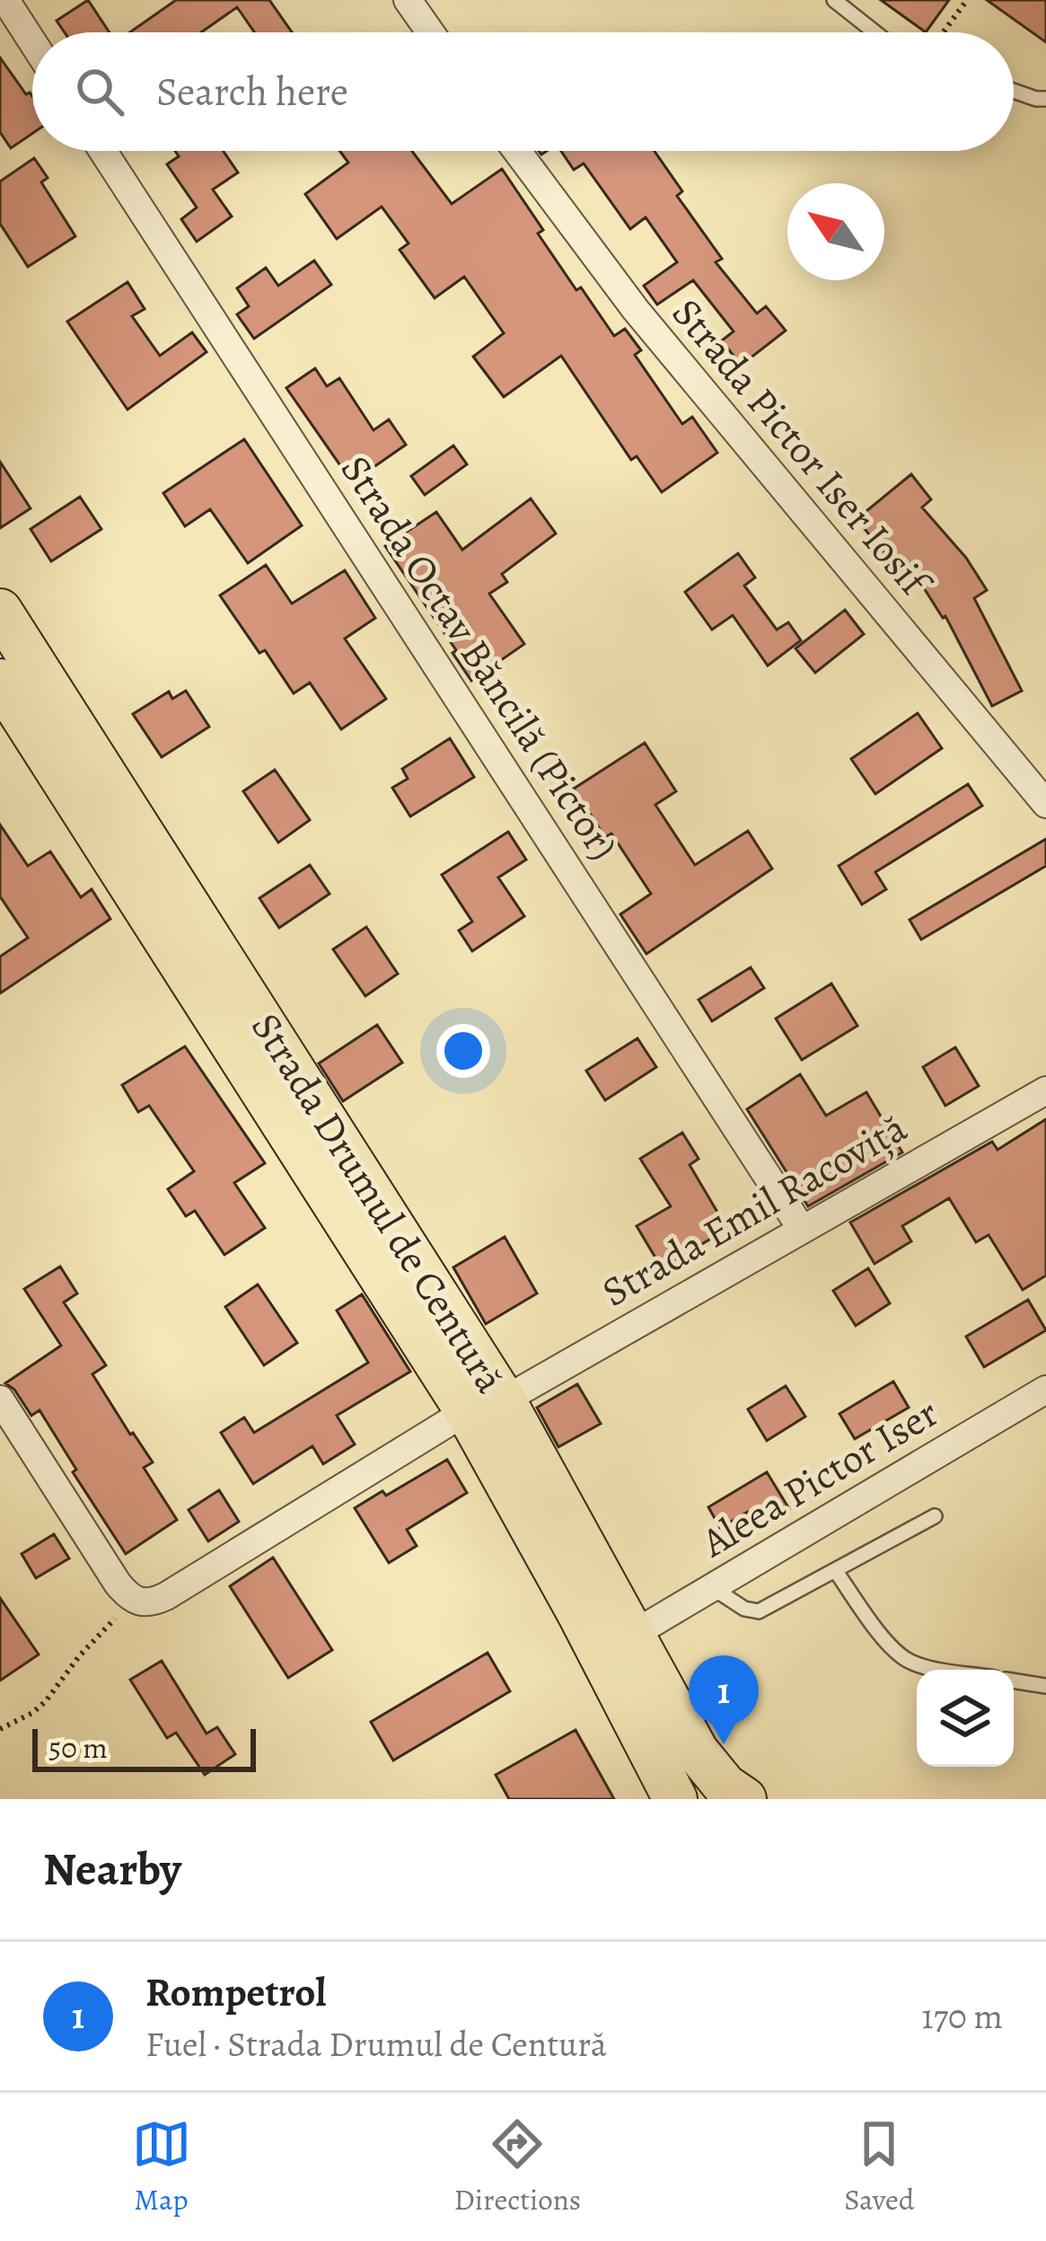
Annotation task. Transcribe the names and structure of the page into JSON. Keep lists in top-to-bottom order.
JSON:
{
  "streets": {
    "highway": ["Strada Drumul de Centură"],
    "street": [
      "Strada Pictor Iser Iosif",
      "Strada Octav Băncilă (Pictor)",
      "Strada Emil Racoviță",
      "Aleea Pictor Iser"
    ]
  },
  "crossings": [
    ["Strada Octav Băncilă (Pictor)", "Strada Emil Racoviță"],
    ["Strada Drumul de Centură", "Strada Emil Racoviță"],
    ["Strada Drumul de Centură", "Aleea Pictor Iser"]
  ],
  "scale_bar": "50 m",
  "north": "top left",
  "page": {
    "search": "Search here",
    "pins": "1",
    "scale": "50 m",
    "heading": "Nearby",
    "list": [
      {
        "mark": "1",
        "name": "Rompetrol",
        "note": "Fuel · Strada Drumul de Centură",
        "value": "170 m"
      }
    ],
    "nav": ["Map", "Directions", "Saved"]
  }
}
